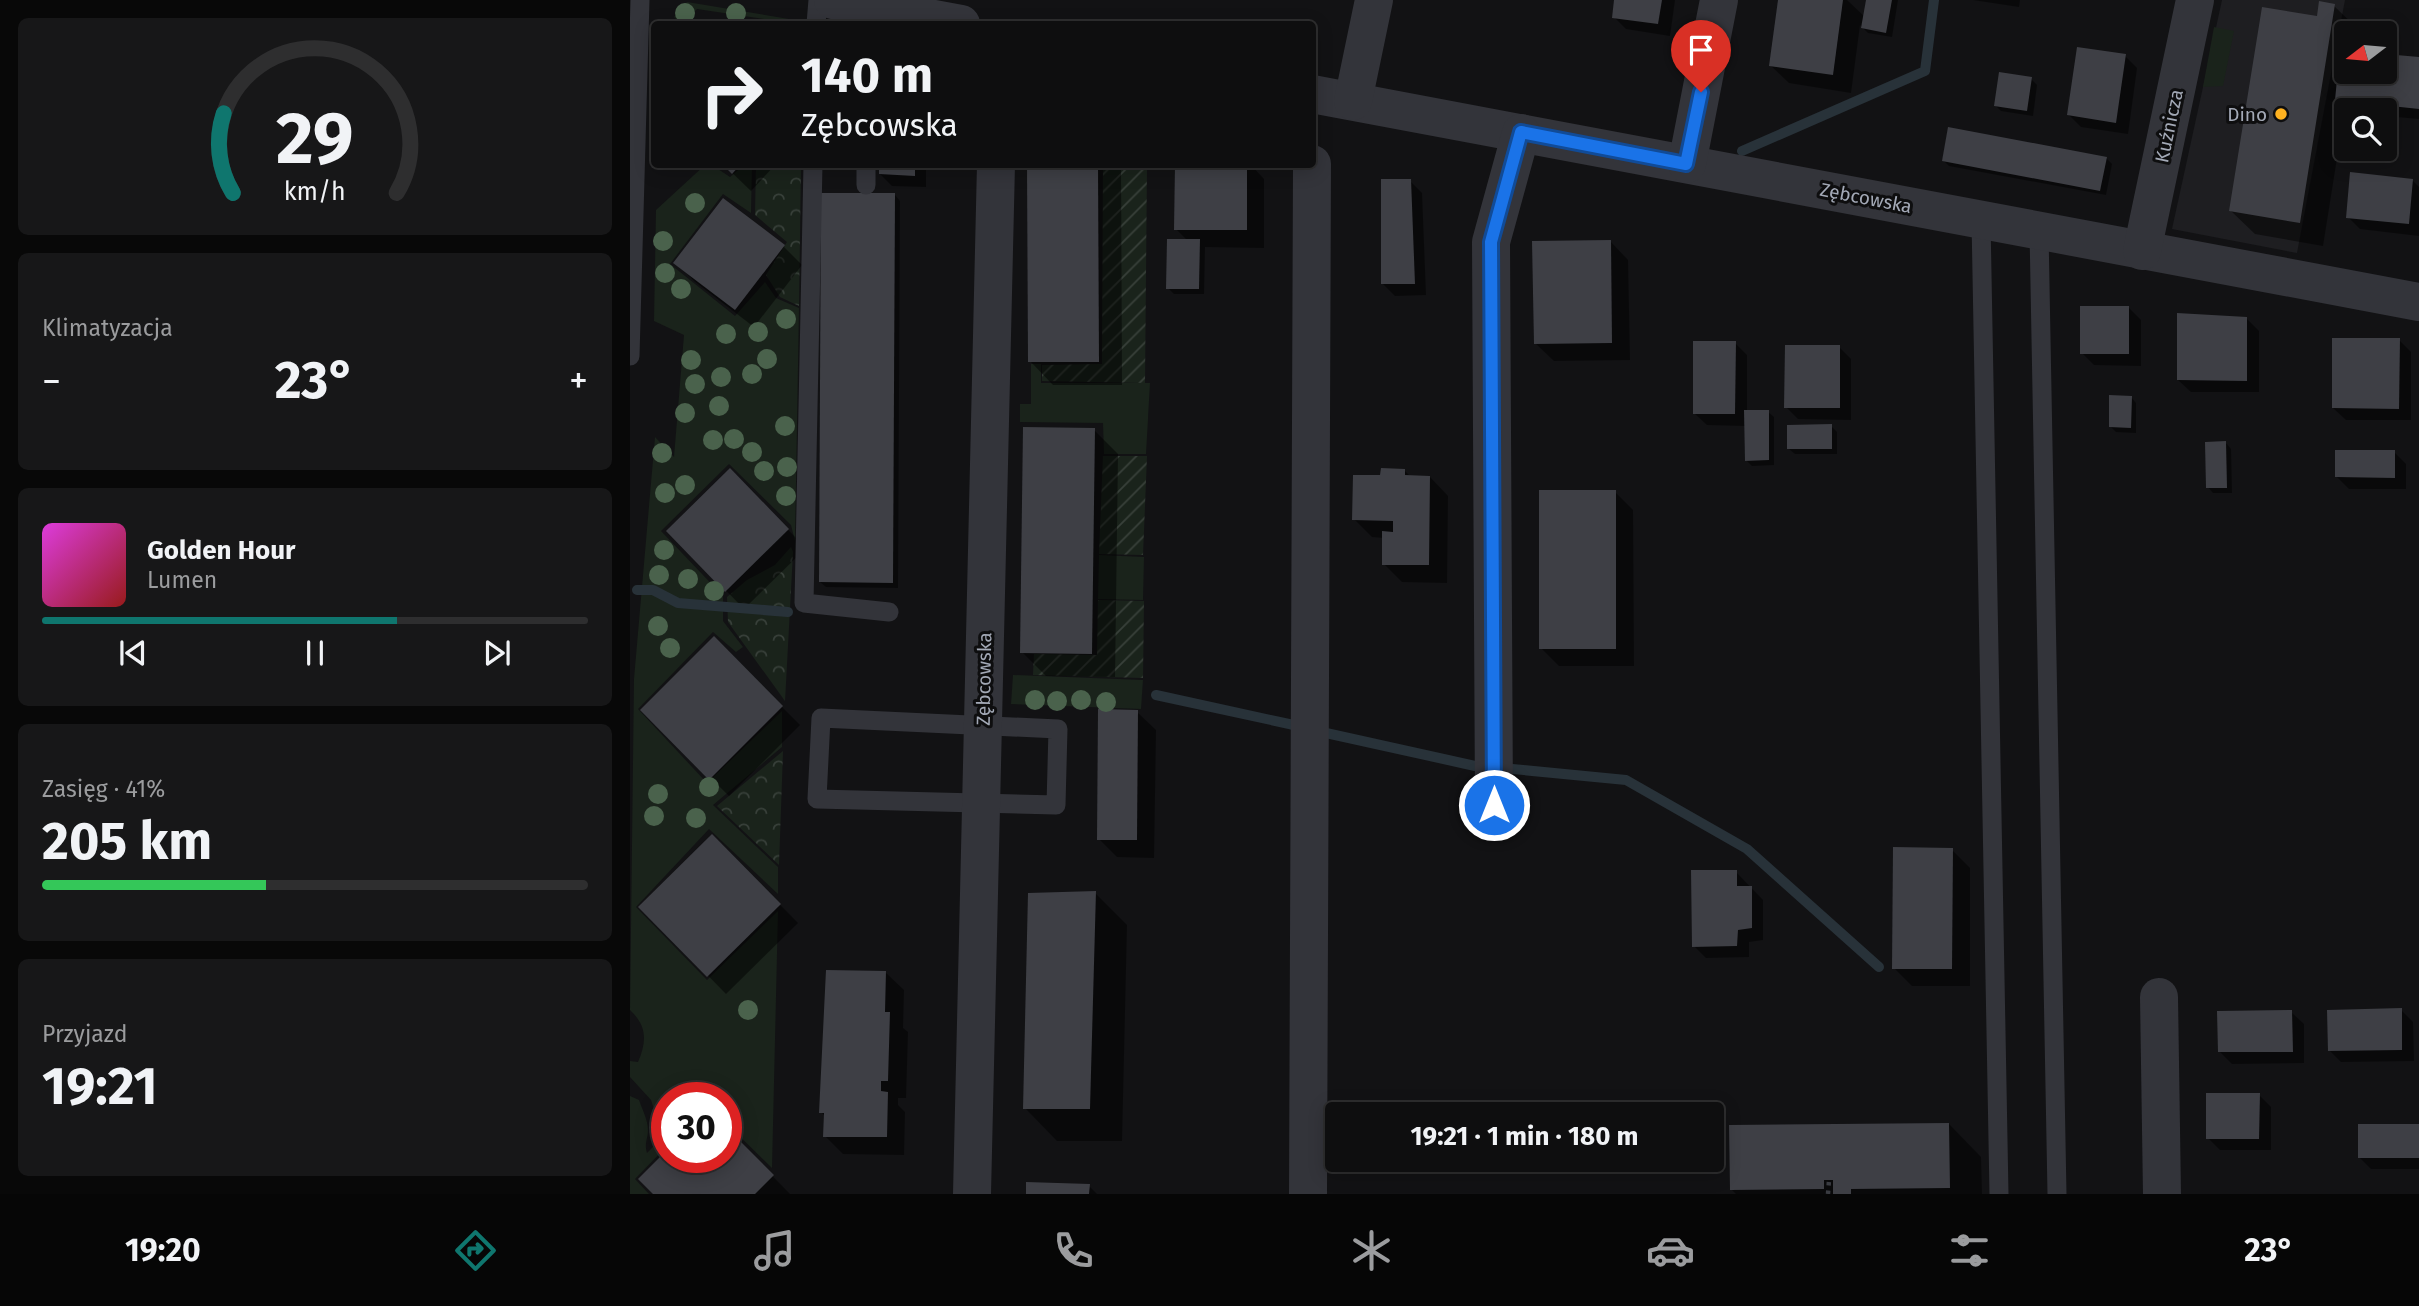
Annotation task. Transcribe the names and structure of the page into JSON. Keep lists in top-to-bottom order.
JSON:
{
  "streets": {
    "street": ["Kuźnicza", "Zębcowska"]
  },
  "crossings": [
    ["Kuźnicza", "Zębcowska"]
  ],
  "places": ["Dino"],
  "north": "left",
  "page": {
    "turn": ["140 m", "Zębcowska"],
    "tile": [
      "Klimatyzacja",
      ["Zasięg · 41%", "205 km"],
      ["Przyjazd", "19:21"]
    ],
    "heat": ["−", "23°", "+"],
    "song": ["Golden Hour", "Lumen"],
    "limit": "30",
    "trip": "19:21 · 1 min · 180 m",
    "tabs": ["19:20", "23°"],
    "gauge": ["29", "km/h"]
  }
}
